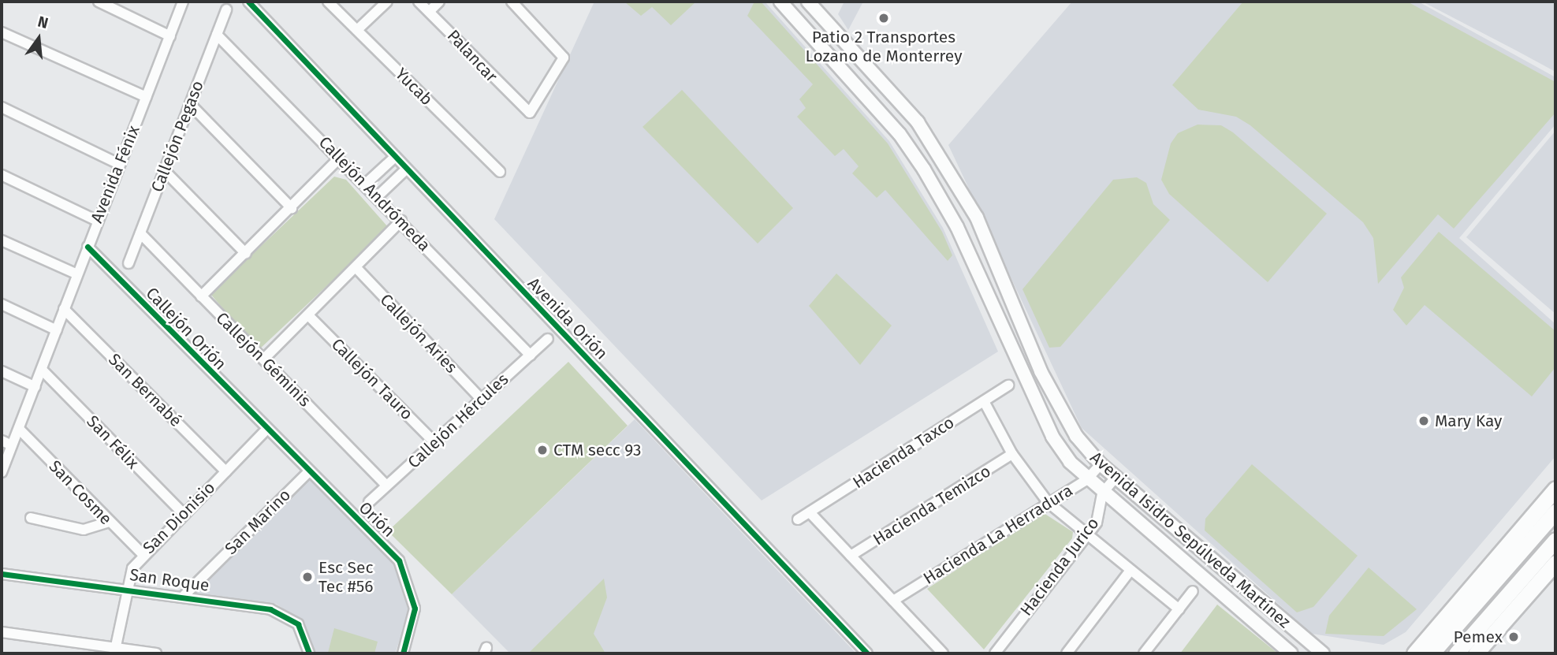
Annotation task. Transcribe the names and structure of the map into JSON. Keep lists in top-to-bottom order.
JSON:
{
  "streets": {
    "main road": ["Avenida Isidro Sepúlveda Martínez"],
    "street": [
      "Palancar",
      "Yucab",
      "Callejón Pegaso",
      "Avenida Fénix",
      "Callejón Andrómeda",
      "Avenida Orión",
      "Callejón Orión",
      "Callejón Aries",
      "Callejón Géminis",
      "Callejón Tauro",
      "San Bernabé",
      "Callejón Hércules",
      "San Félix",
      "Hacienda Taxco",
      "San Cosme",
      "Hacienda Temizco",
      "San Dionisio",
      "Orión",
      "San Marino",
      "Hacienda La Herradura",
      "Hacienda Jurico",
      "San Roque"
    ]
  },
  "crossings": [
    ["Callejón Pegaso", "Callejón Andrómeda"],
    ["Callejón Pegaso", "Callejón Géminis"],
    ["Avenida Fénix", "Callejón Orión"],
    ["Avenida Fénix", "San Bernabé"],
    ["Avenida Fénix", "San Félix"],
    ["Avenida Fénix", "San Cosme"],
    ["Callejón Andrómeda", "Callejón Hércules"],
    ["Callejón Orión", "San Dionisio"],
    ["Callejón Orión", "Orión"],
    ["Callejón Aries", "Callejón Hércules"],
    ["Callejón Géminis", "Callejón Hércules"],
    ["Callejón Tauro", "Callejón Hércules"],
    ["San Bernabé", "San Dionisio"],
    ["San Félix", "San Dionisio"],
    ["San Cosme", "San Dionisio"],
    ["San Dionisio", "Orión"],
    ["San Dionisio", "San Roque"],
    ["Orión", "San Marino"],
    ["San Marino", "San Roque"],
    ["Hacienda La Herradura", "Avenida Isidro Sepúlveda Martínez"],
    ["Avenida Isidro Sepúlveda Martínez", "Hacienda Jurico"]
  ],
  "places": [
    "Patio 2 Transportes Lozano de Monterrey",
    "Mary Kay",
    "CTM secc 93",
    "Esc Sec Tec #56",
    "Pemex"
  ],
  "north": "top"
}
